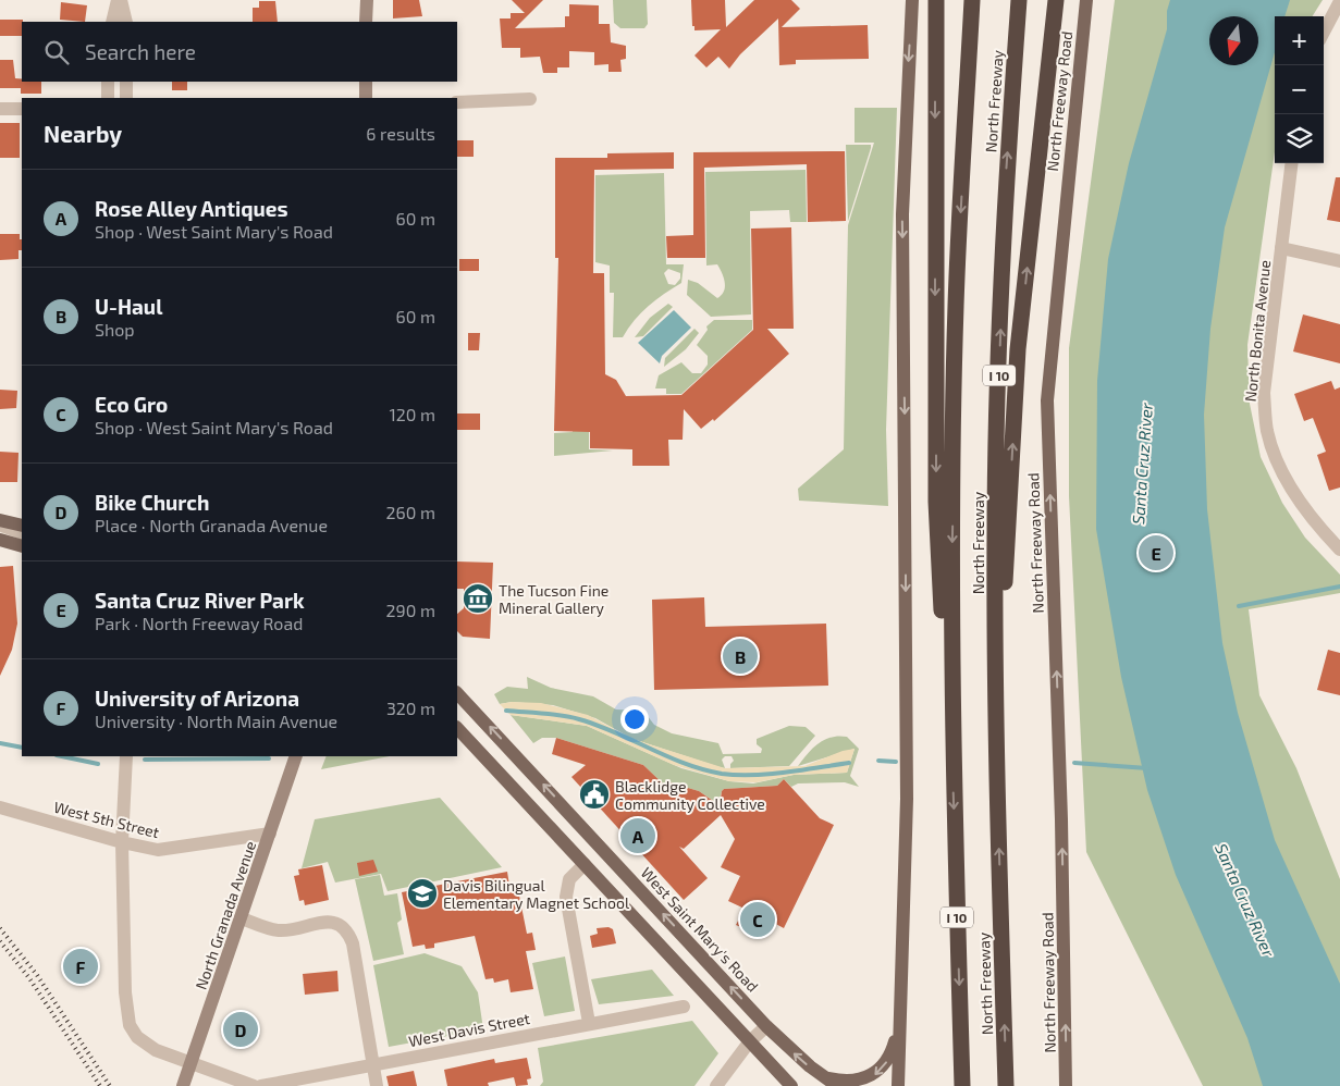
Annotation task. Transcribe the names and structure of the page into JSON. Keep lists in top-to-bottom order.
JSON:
{
  "streets": {
    "highway": ["North Freeway", "I 10"],
    "main road": ["North Freeway Road", "North Granada Avenue", "West Saint Mary's Road"],
    "street": ["North Bonita Avenue", "West 5th Street", "West Davis Street"]
  },
  "crossings": [
    ["West 5th Street", "North Granada Avenue"],
    ["West 5th Street", "West Davis Street"],
    ["North Granada Avenue", "West Davis Street"]
  ],
  "one_way": ["North Freeway Road"],
  "water": ["Santa Cruz River"],
  "places": {
    "museum": ["The Tucson Fine Mineral Gallery"],
    "public building": ["Blacklidge Community Collective"],
    "school or university": ["Davis Bilingual Elementary Magnet School"]
  },
  "north": "bottom",
  "page": {
    "map_buttons": ["+", "−"],
    "search": "Search here",
    "heading": ["Nearby", "6 results"],
    "list": [
      {
        "mark": "A",
        "name": "Rose Alley Antiques",
        "note": "Shop · West Saint Mary's Road",
        "value": "60 m"
      },
      {
        "mark": "B",
        "name": "U-Haul",
        "note": "Shop",
        "value": "60 m"
      },
      {
        "mark": "C",
        "name": "Eco Gro",
        "note": "Shop · West Saint Mary's Road",
        "value": "120 m"
      },
      {
        "mark": "D",
        "name": "Bike Church",
        "note": "Place · North Granada Avenue",
        "value": "260 m"
      },
      {
        "mark": "E",
        "name": "Santa Cruz River Park",
        "note": "Park · North Freeway Road",
        "value": "290 m"
      },
      {
        "mark": "F",
        "name": "University of Arizona",
        "note": "University · North Main Avenue",
        "value": "320 m"
      }
    ],
    "pins": [
      "E",
      "B",
      "A",
      "C",
      "F",
      "D"
    ]
  }
}
